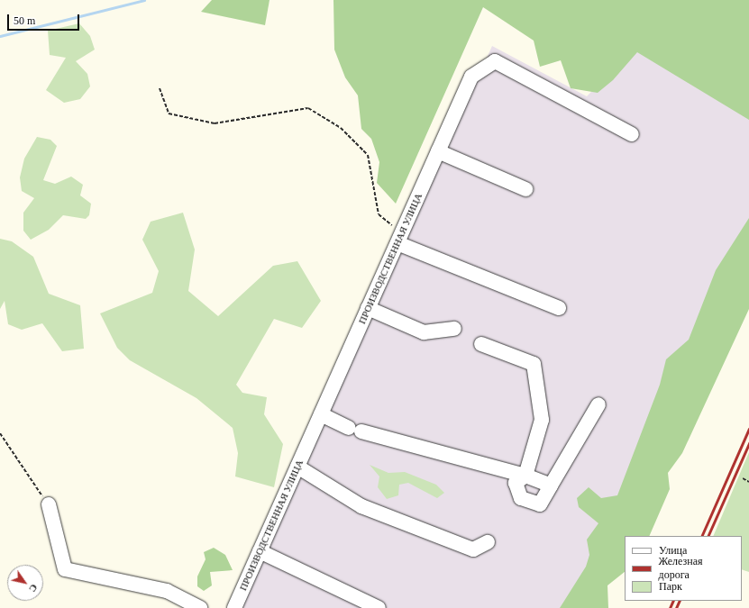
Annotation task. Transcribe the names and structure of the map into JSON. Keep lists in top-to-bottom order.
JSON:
{
  "streets": {
    "street": ["ПРОИЗВОДСТВЕННАЯ УЛИЦА"]
  },
  "legend": ["Улица", "Железная дорога", "Парк"],
  "scale_bar": "50 m",
  "north": "bottom right"
}
